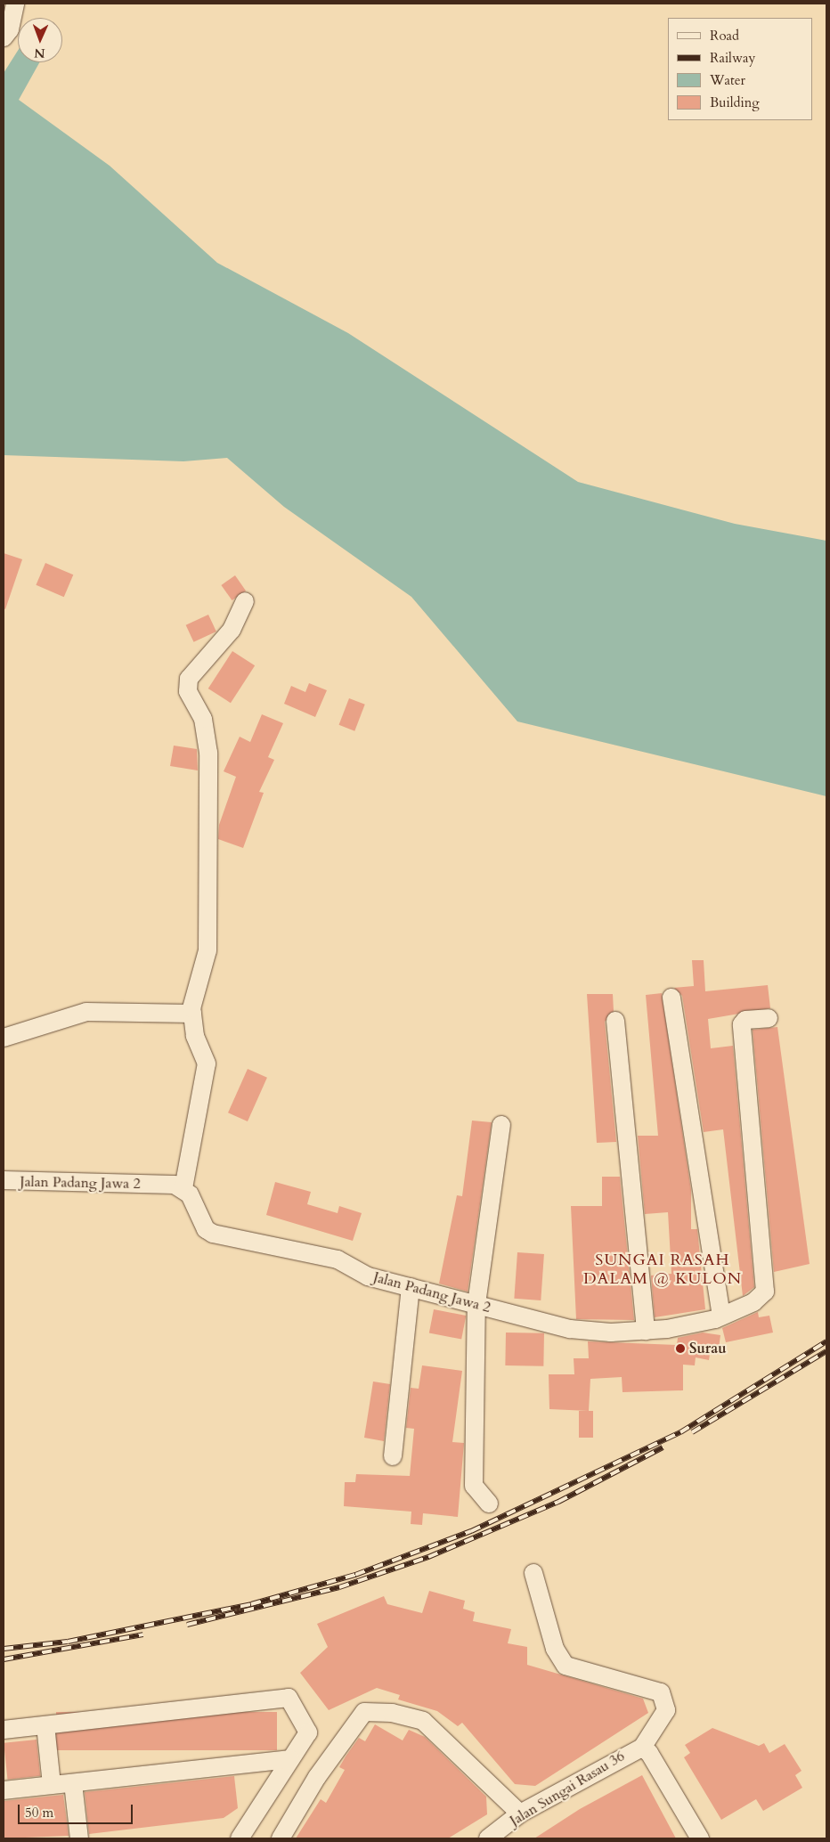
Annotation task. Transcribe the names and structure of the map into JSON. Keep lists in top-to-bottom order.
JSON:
{
  "streets": {
    "street": ["Jalan Padang Jawa 2", "Jalan Sungai Rasau 36"]
  },
  "districts": ["SUNGAI RASAH DALAM @ KULON"],
  "places": ["Surau"],
  "legend": [
    "Road",
    "Railway",
    "Water",
    "Building"
  ],
  "scale_bar": "50 m",
  "north": "bottom"
}
